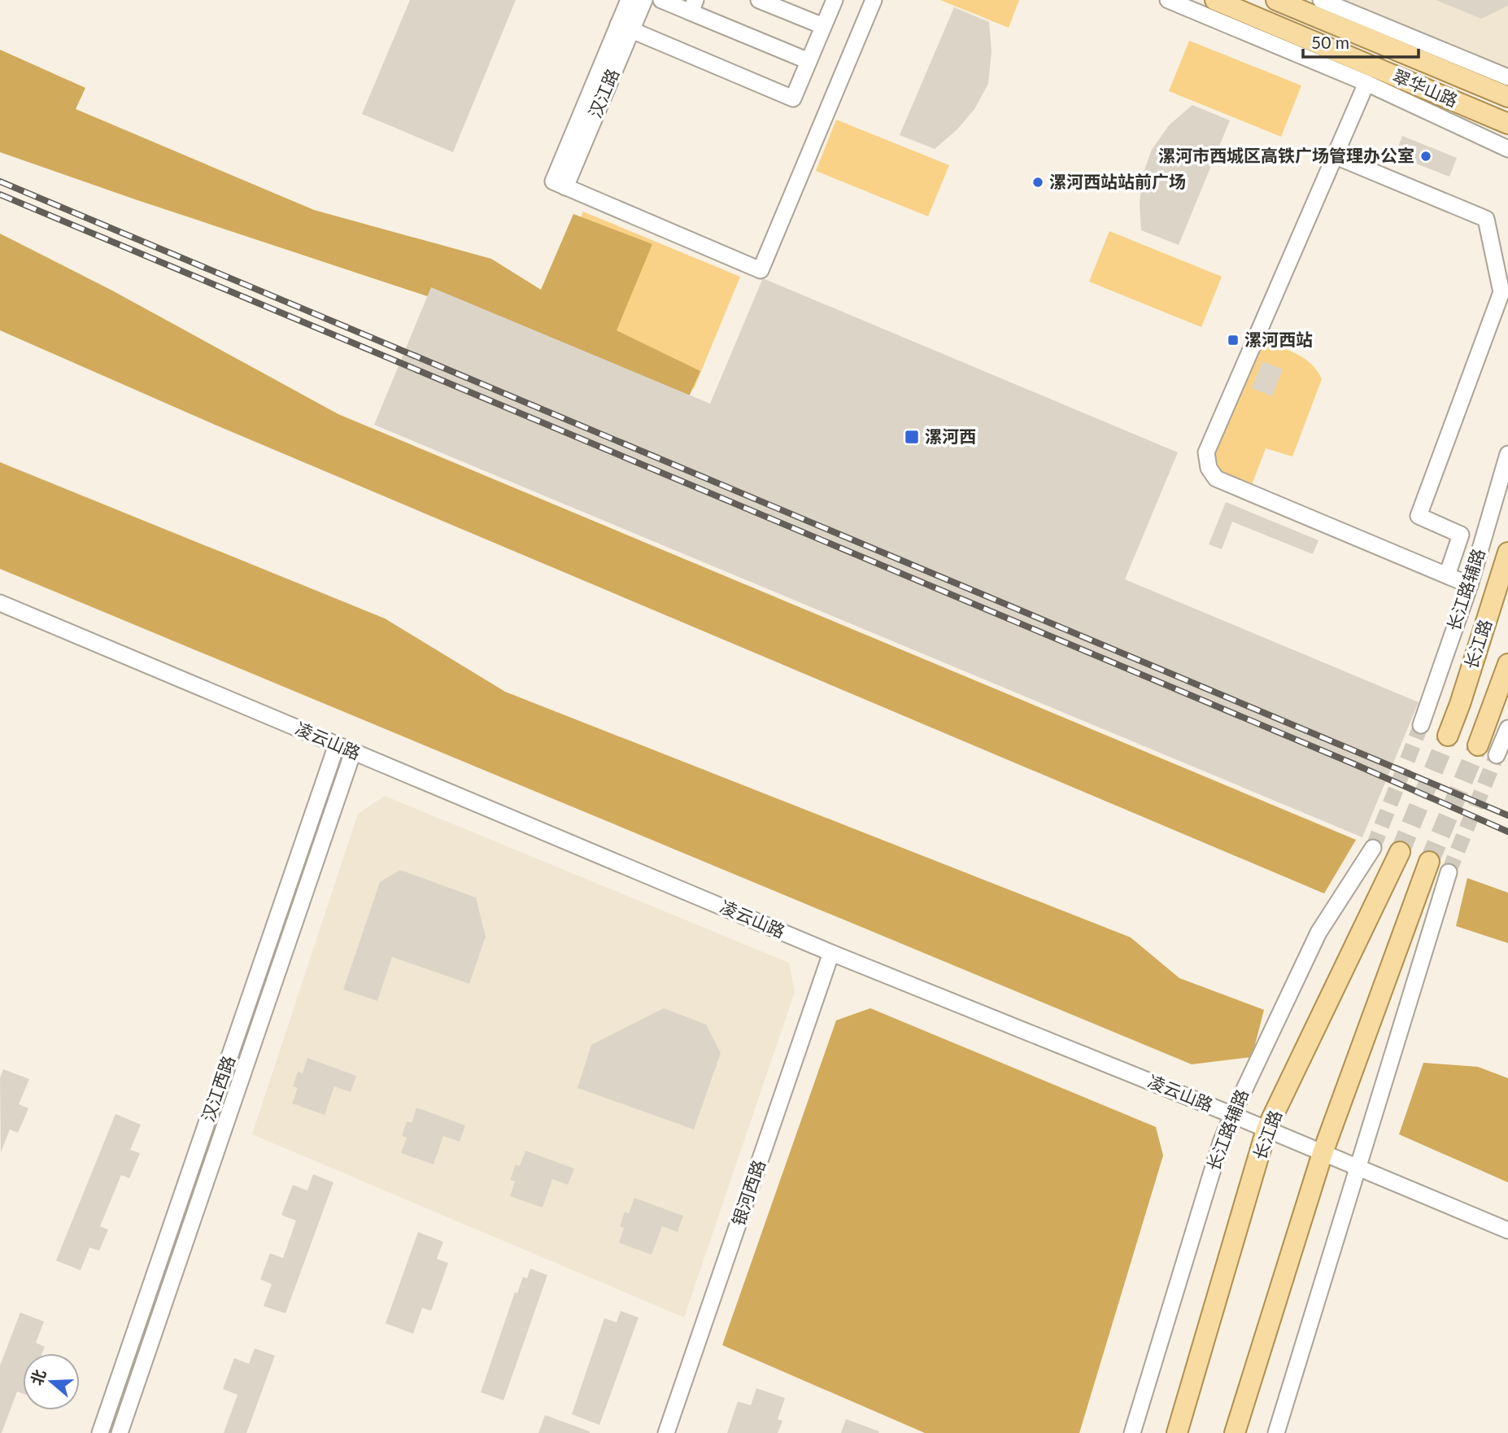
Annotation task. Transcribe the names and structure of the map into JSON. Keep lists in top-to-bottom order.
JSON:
{
  "streets": {
    "main road": ["翠华山路", "长江路"],
    "street": [
      "汉江路",
      "长江路辅路",
      "凌云山路",
      "汉江西路",
      "银河西路"
    ]
  },
  "crossings": [
    ["长江路辅路", "凌云山路"],
    ["长江路", "凌云山路"],
    ["凌云山路", "汉江西路"],
    ["凌云山路", "银河西路"]
  ],
  "places": {
    "other": ["漯河市西城区高铁广场管理办公室", "漯河西站站前广场"],
    "transit": ["漯河西站", "漯河西"]
  },
  "scale_bar": "50 m",
  "north": "left"
}
